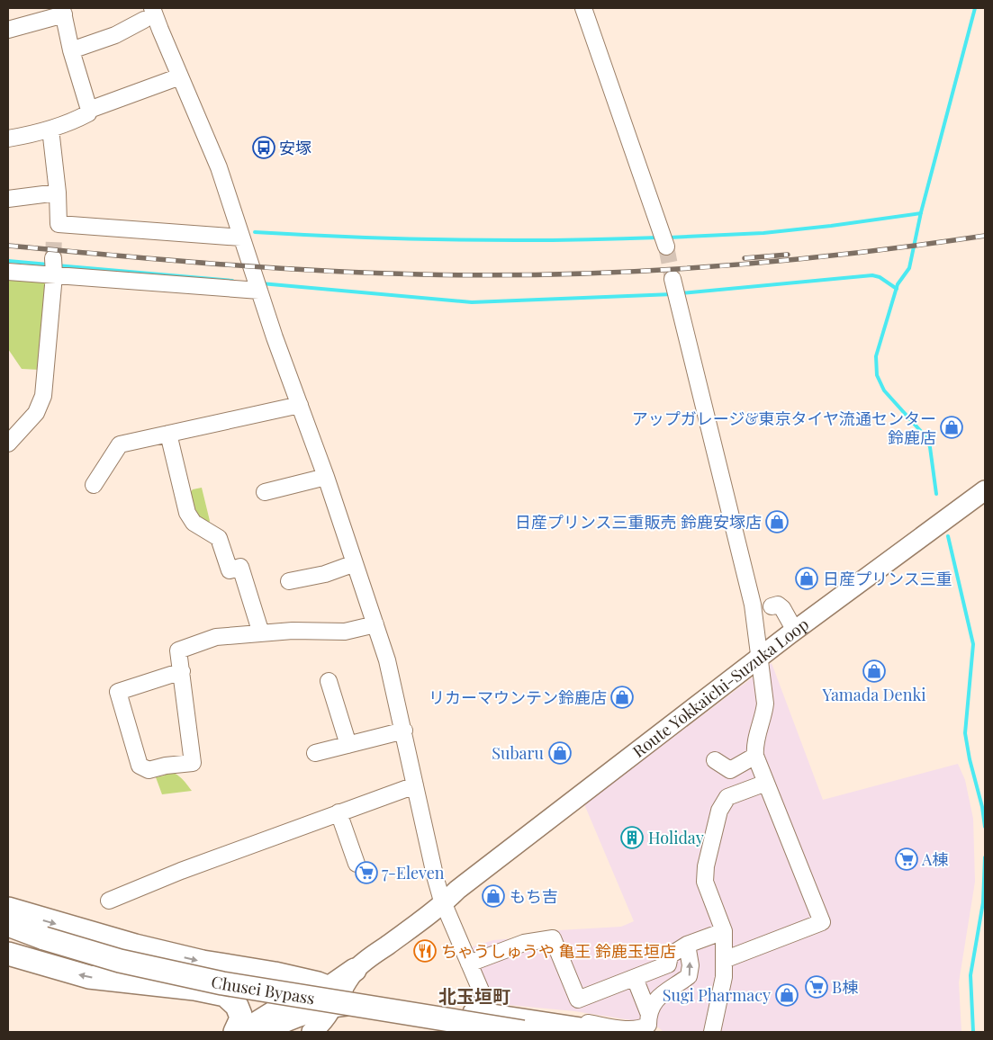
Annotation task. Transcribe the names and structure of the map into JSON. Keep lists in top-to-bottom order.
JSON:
{
  "streets": {
    "highway": ["Chusei Bypass"],
    "main road": ["Route Yokkaichi-Suzuka Loop"]
  },
  "districts": ["北玉垣町"],
  "places": {
    "bus stop": ["安塚"],
    "shop": [
      "アップガレージ&東京タイヤ流通センター 鈴鹿店",
      "日産プリンス三重販売 鈴鹿安塚店",
      "日産プリンス三重",
      "Yamada Denki",
      "リカーマウンテン鈴鹿店",
      "Subaru",
      "もち吉",
      "Sugi Pharmacy"
    ],
    "building": ["Holiday"],
    "supermarket": ["A棟", "7-Eleven", "B棟"],
    "restaurant": ["ちゃうしゅうや 亀王 鈴鹿玉垣店"]
  }
}
